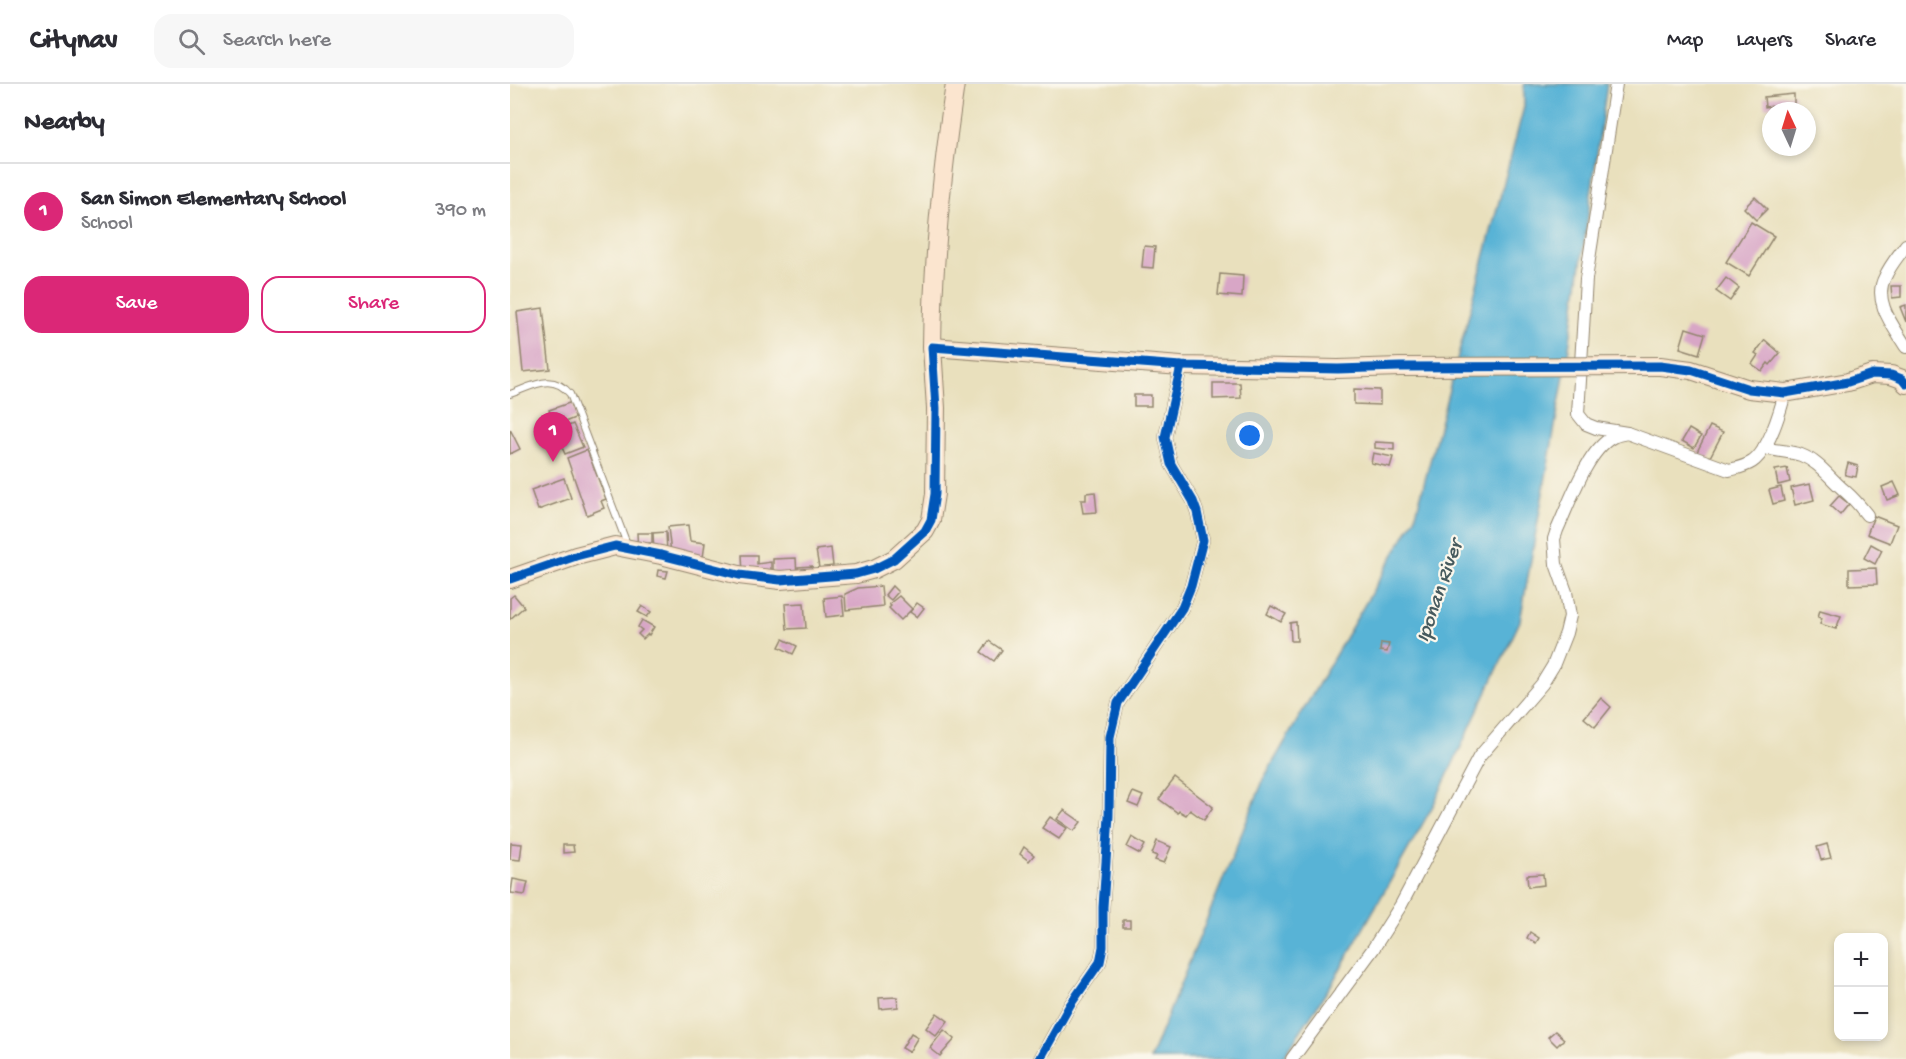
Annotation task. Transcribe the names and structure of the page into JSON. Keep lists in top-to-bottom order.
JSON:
{
  "water": ["Iponan River"],
  "north": "top",
  "page": {
    "header": "Citynav",
    "search": "Search here",
    "nav": ["Map", "Layers", "Share"],
    "heading": "Nearby",
    "list": [
      {
        "mark": "1",
        "name": "San Simon Elementary School",
        "note": "School",
        "value": "390 m"
      }
    ],
    "buttons": ["Save", "Share"],
    "pins": "1",
    "map_buttons": ["+", "−"]
  }
}
